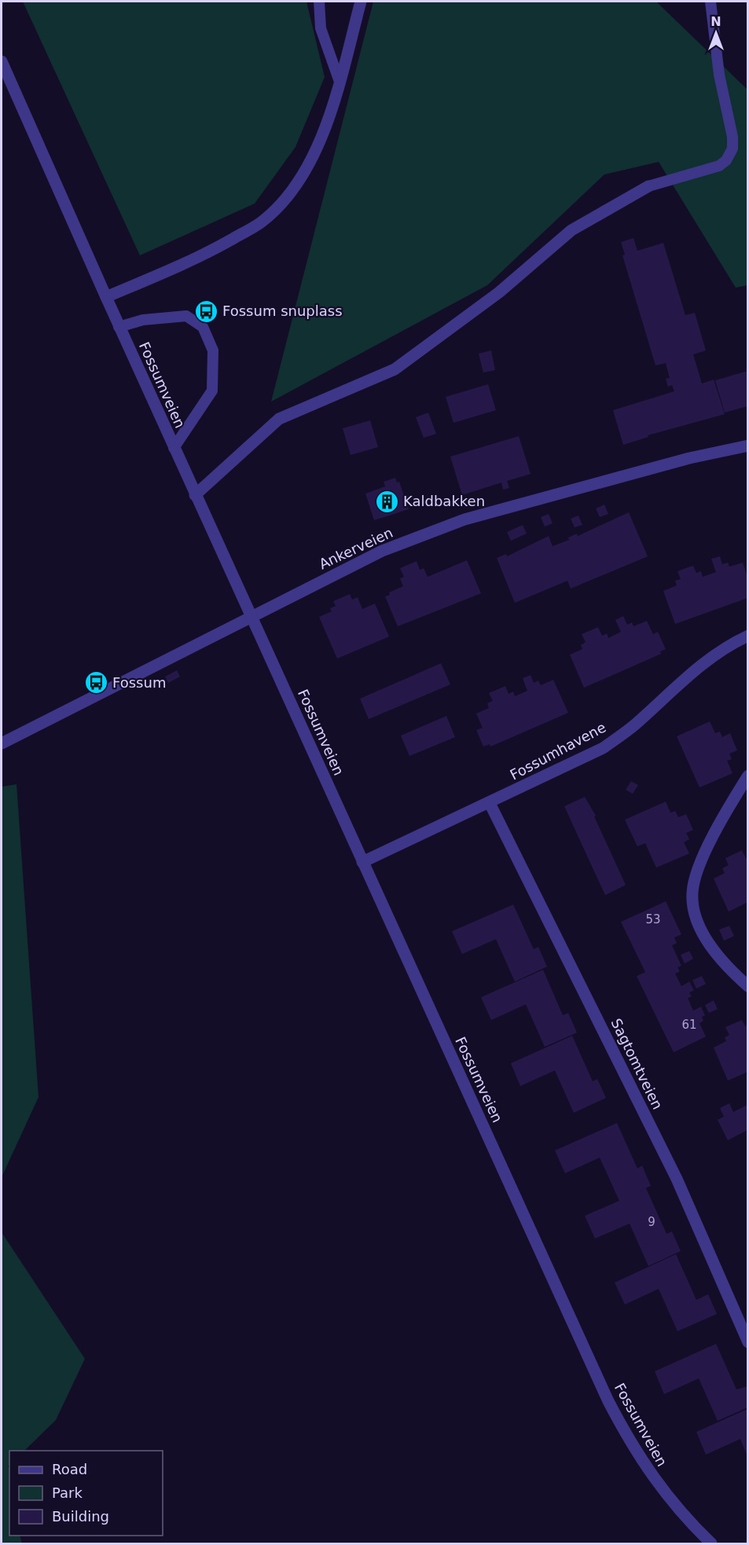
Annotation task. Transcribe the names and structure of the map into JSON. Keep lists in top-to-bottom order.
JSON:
{
  "streets": {
    "street": [
      "Fossumveien",
      "Ankerveien",
      "Fossumhavene",
      "Sagtomtveien"
    ]
  },
  "crossings": [
    ["Fossumveien", "Ankerveien"],
    ["Fossumveien", "Fossumhavene"],
    ["Fossumhavene", "Sagtomtveien"]
  ],
  "places": {
    "bus stop": ["Fossum snuplass", "Fossum"],
    "building": ["Kaldbakken"]
  },
  "house_numbers": ["53", "61", "9"],
  "legend": ["Road", "Park", "Building"],
  "north": "top"
}
